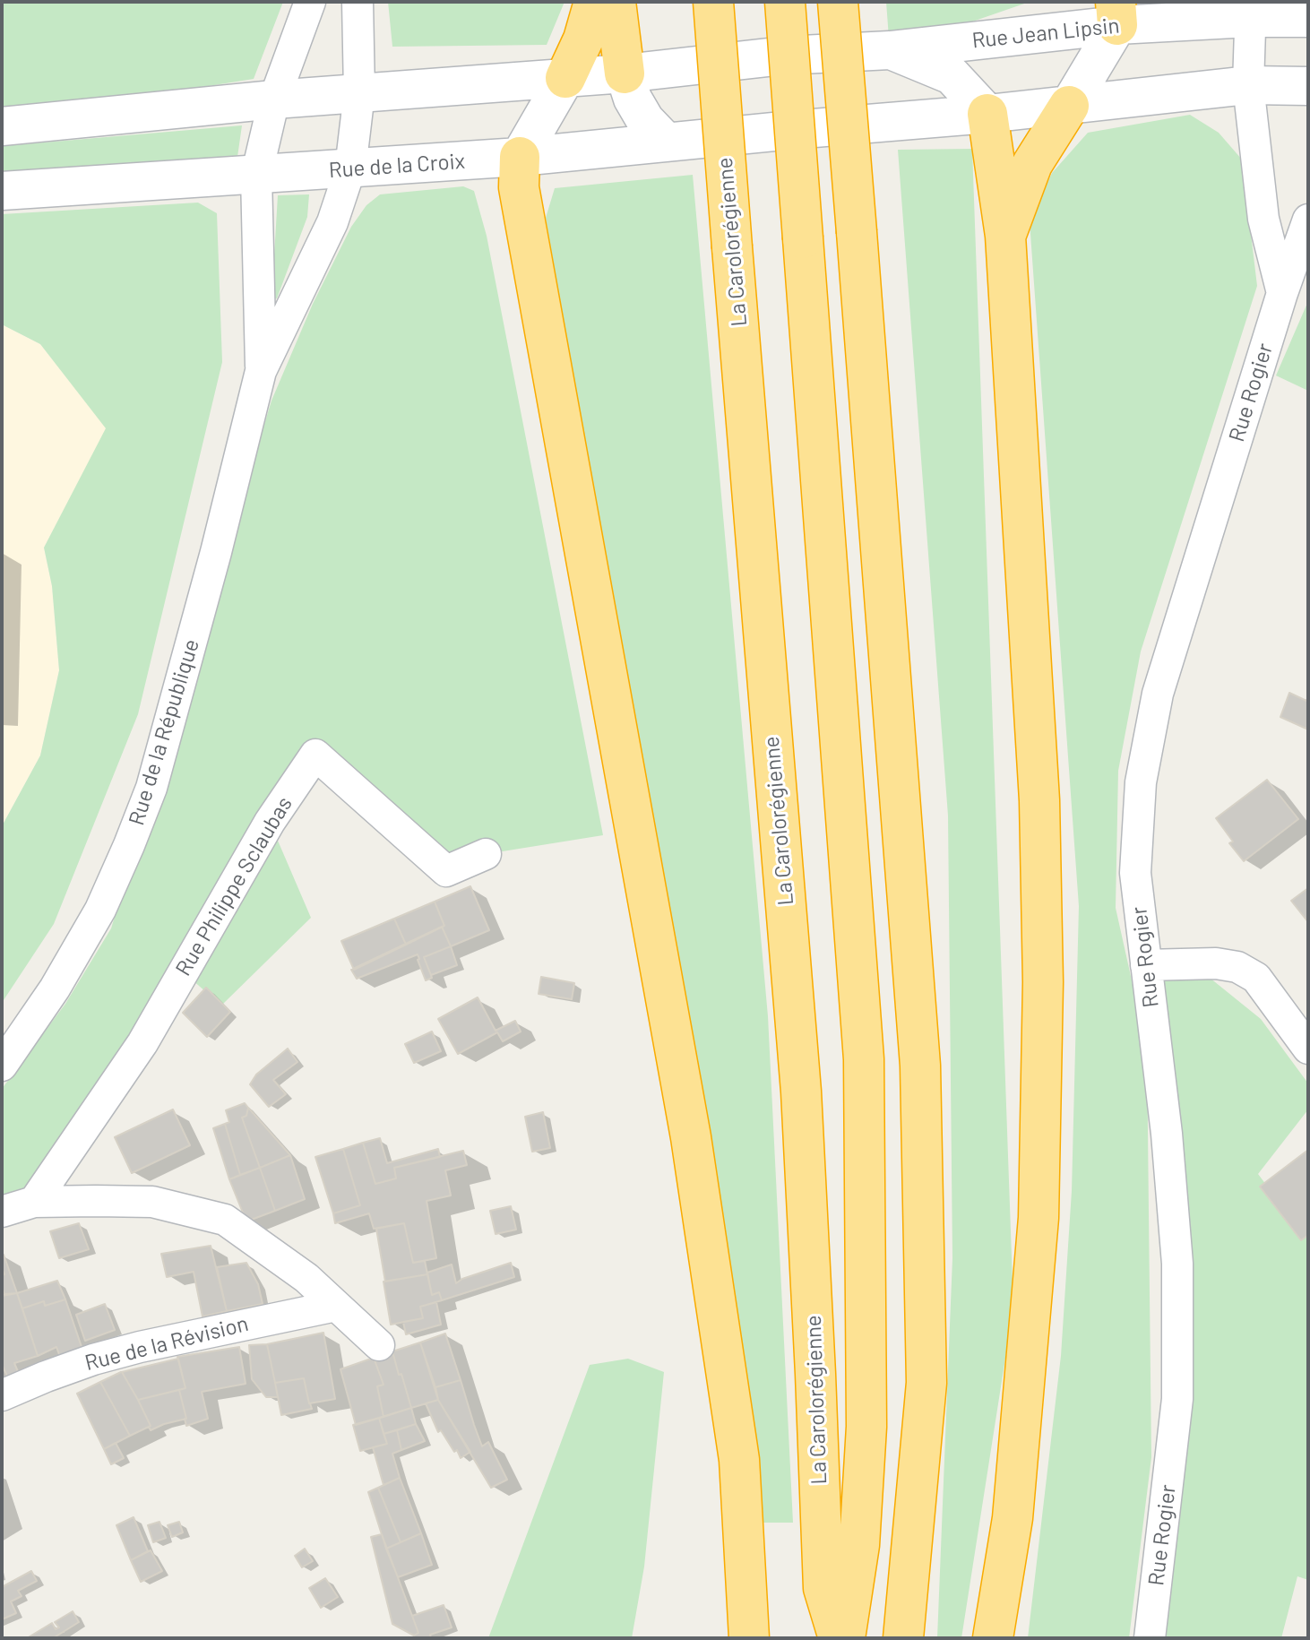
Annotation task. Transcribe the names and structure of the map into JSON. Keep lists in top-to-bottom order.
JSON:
{
  "streets": {
    "highway": ["La Carolorégienne"],
    "street": [
      "Rue Jean Lipsin",
      "Rue de la Croix",
      "Rue Rogier",
      "Rue de la République",
      "Rue Philippe Sclaubas",
      "Rue de la Révision"
    ]
  },
  "crossings": [
    ["Rue de la Croix", "Rue de la République"]
  ]
}
